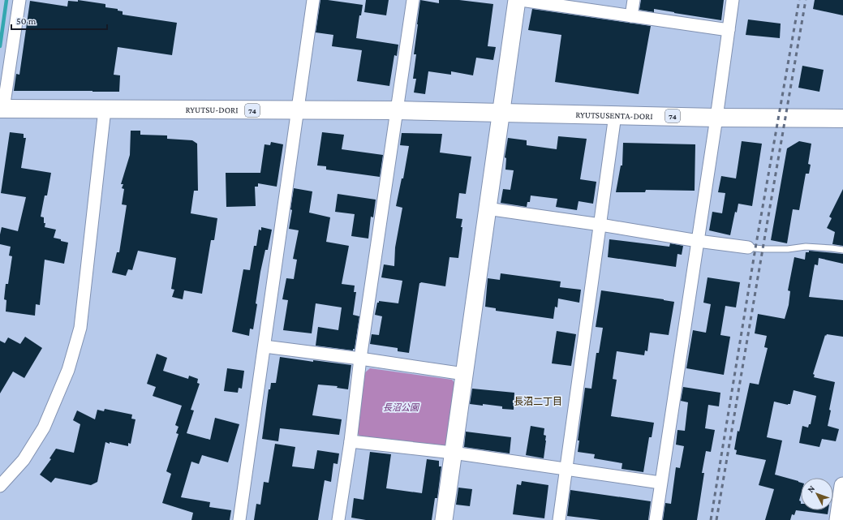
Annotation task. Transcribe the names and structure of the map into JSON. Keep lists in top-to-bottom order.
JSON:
{
  "streets": {
    "main road": ["RYUTSU-DORI", "74", "RYUTSUSENTA-DORI"]
  },
  "crossings": [
    ["RYUTSU-DORI", "RYUTSUSENTA-DORI"]
  ],
  "districts": ["長沼二丁目"],
  "parks": ["長沼公園"],
  "scale_bar": "50 m",
  "north": "top left"
}
